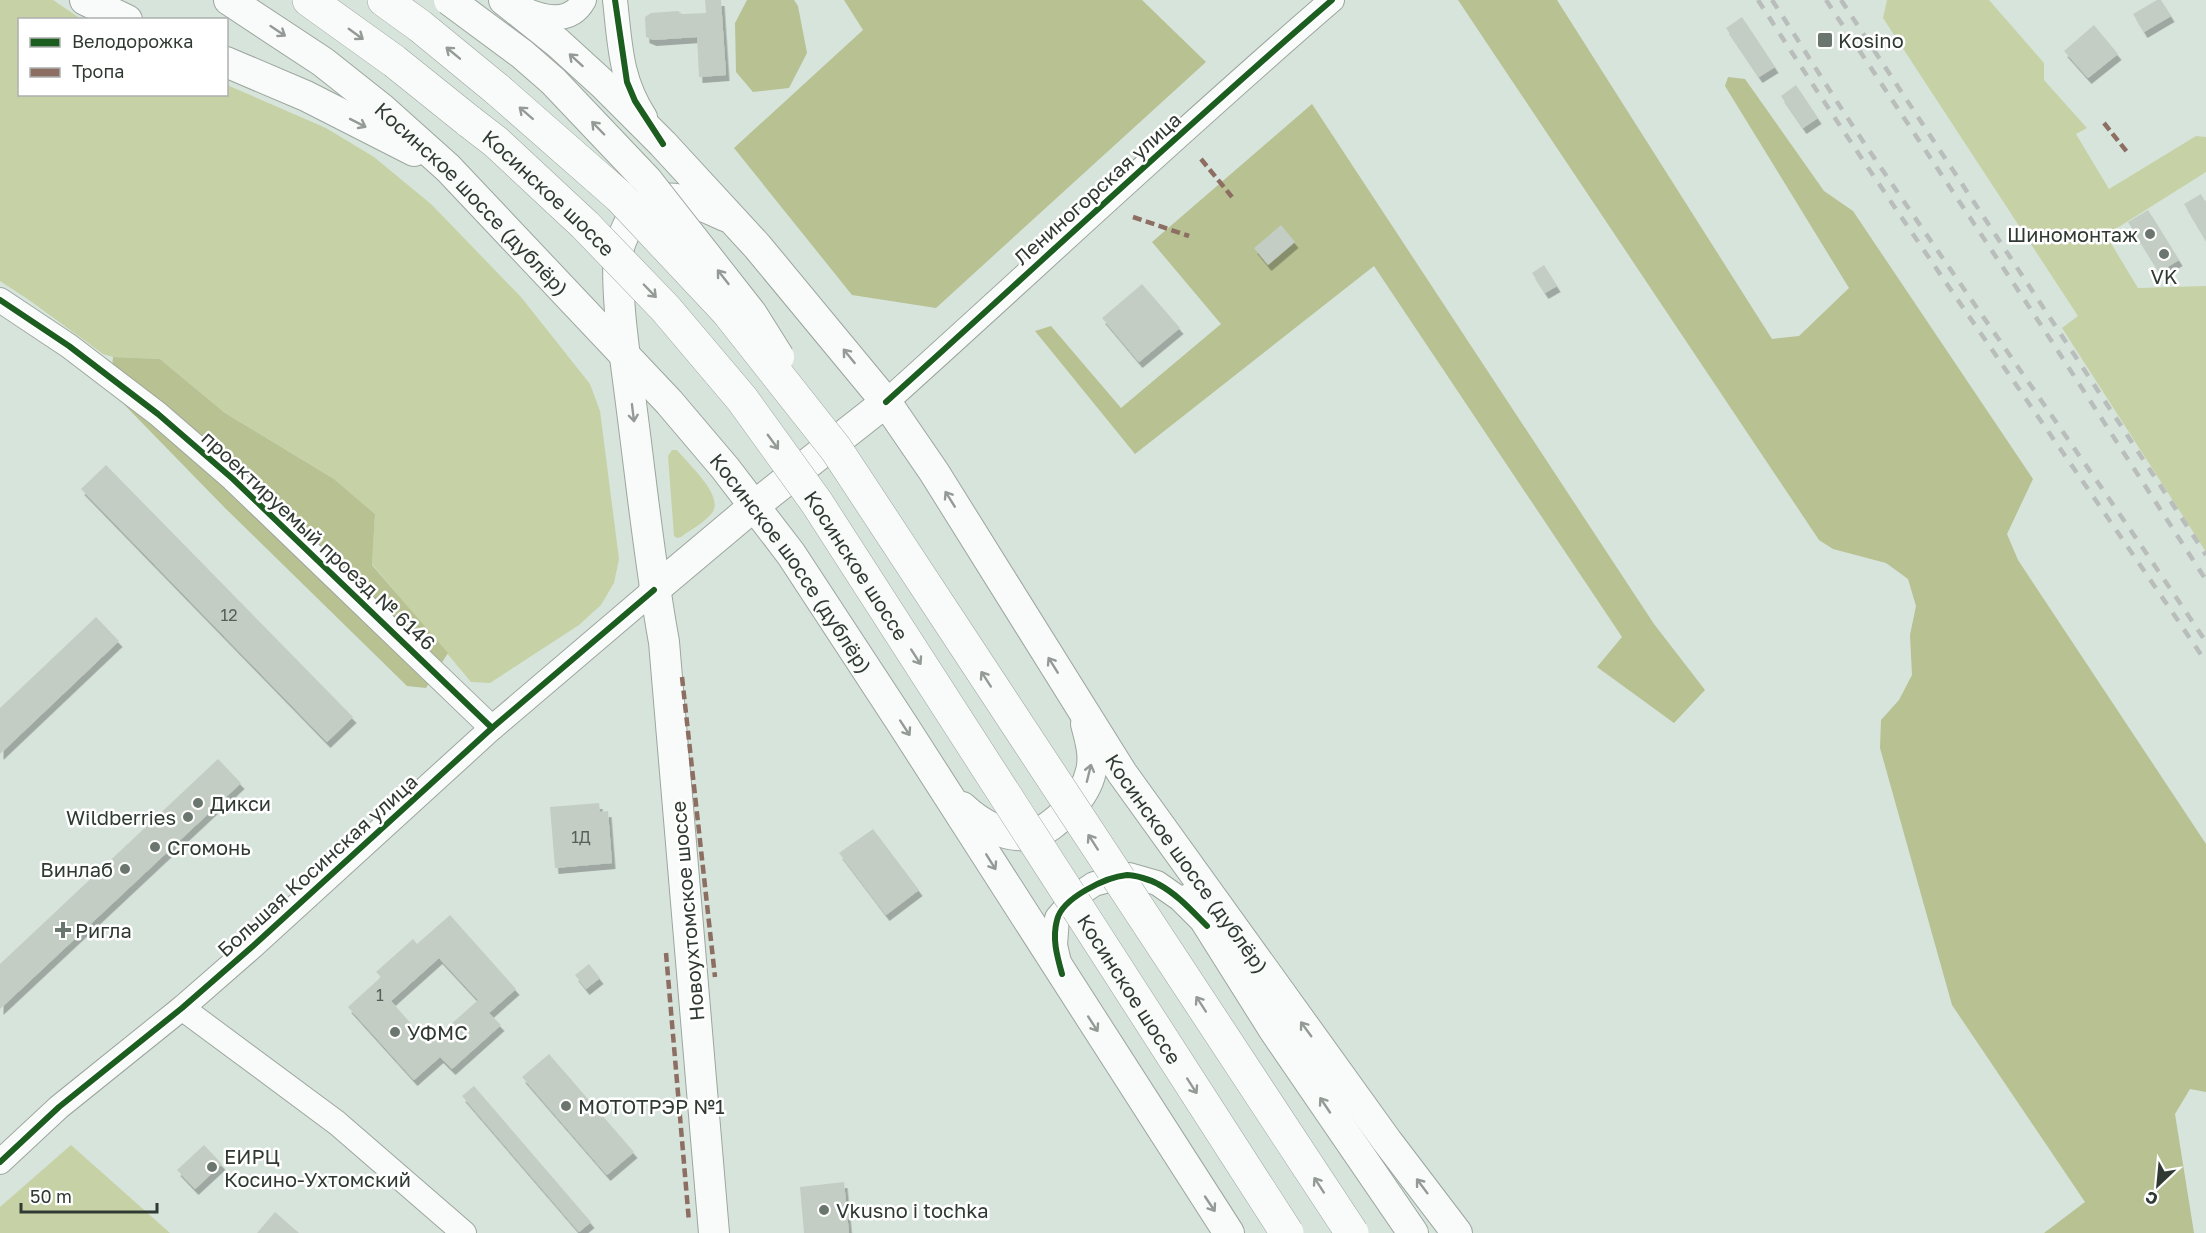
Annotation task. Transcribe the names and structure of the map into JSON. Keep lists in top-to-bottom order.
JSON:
{
  "streets": {
    "highway": ["Косинское шоссе"],
    "main road": ["Косинское шоссе (дублёр)", "Новоухтомское шоссе"],
    "street": ["Лениногорская улица", "проектируемый проезд № 6146", "Большая Косинская улица"]
  },
  "crossings": [
    ["Лениногорская улица", "Косинское шоссе (дублёр)"],
    ["Косинское шоссе (дублёр)", "Новоухтомское шоссе"],
    ["проектируемый проезд № 6146", "Большая Косинская улица"],
    ["Большая Косинская улица", "Новоухтомское шоссе"]
  ],
  "places": {
    "transit": ["Kosino"],
    "other": [
      "Шиномонтаж",
      "VK",
      "Дикси",
      "Wildberries",
      "Сгомонь",
      "Винлаб",
      "УФМС",
      "МОТОТРЭР №1",
      "ЕИРЦ Косино-Ухтомский",
      "Vkusno i tochka"
    ],
    "health": ["Ригла"]
  },
  "house_numbers": ["12", "1Д", "1"],
  "legend": ["Велодорожка", "Тропа"],
  "scale_bar": "50 m",
  "north": "bottom left"
}
